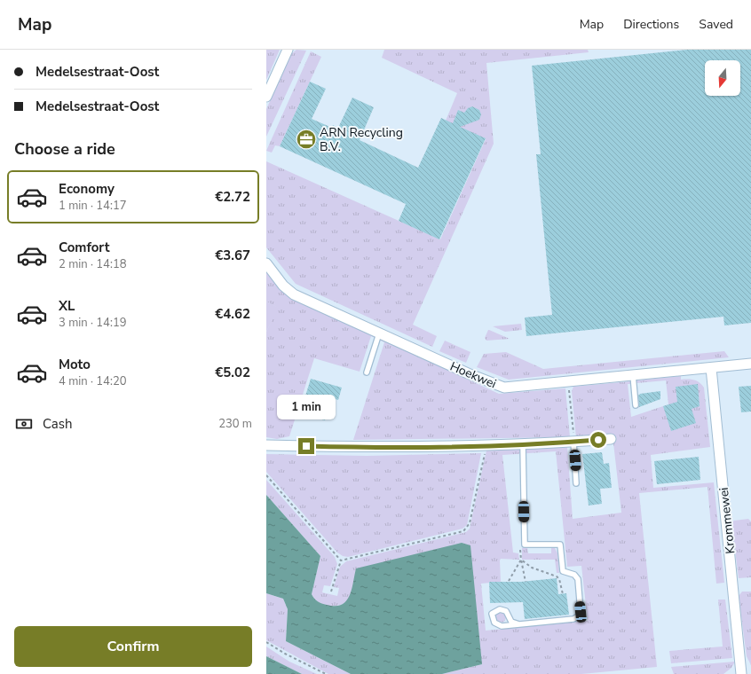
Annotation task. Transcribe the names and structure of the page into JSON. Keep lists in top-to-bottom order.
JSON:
{
  "streets": {
    "street": ["Hoekwei", "Krommewei"]
  },
  "crossings": [
    ["Hoekwei", "Krommewei"]
  ],
  "places": {
    "office": ["ARN Recycling B.V."]
  },
  "north": "bottom",
  "page": {
    "header": "Map",
    "nav": ["Map", "Directions", "Saved"],
    "banner": ["Medelsestraat-Oost", "Medelsestraat-Oost"],
    "heading": "Choose a ride",
    "list": [
      {
        "name": "Economy",
        "note": "1 min · 14:17",
        "value": "€2.72"
      },
      {
        "name": "Comfort",
        "note": "2 min · 14:18",
        "value": "€3.67"
      },
      {
        "name": "XL",
        "note": "3 min · 14:19",
        "value": "€4.62"
      },
      {
        "name": "Moto",
        "note": "4 min · 14:20",
        "value": "€5.02"
      }
    ],
    "bubble": "1 min",
    "pay": ["Cash", "230 m"],
    "buttons": "Confirm"
  }
}
